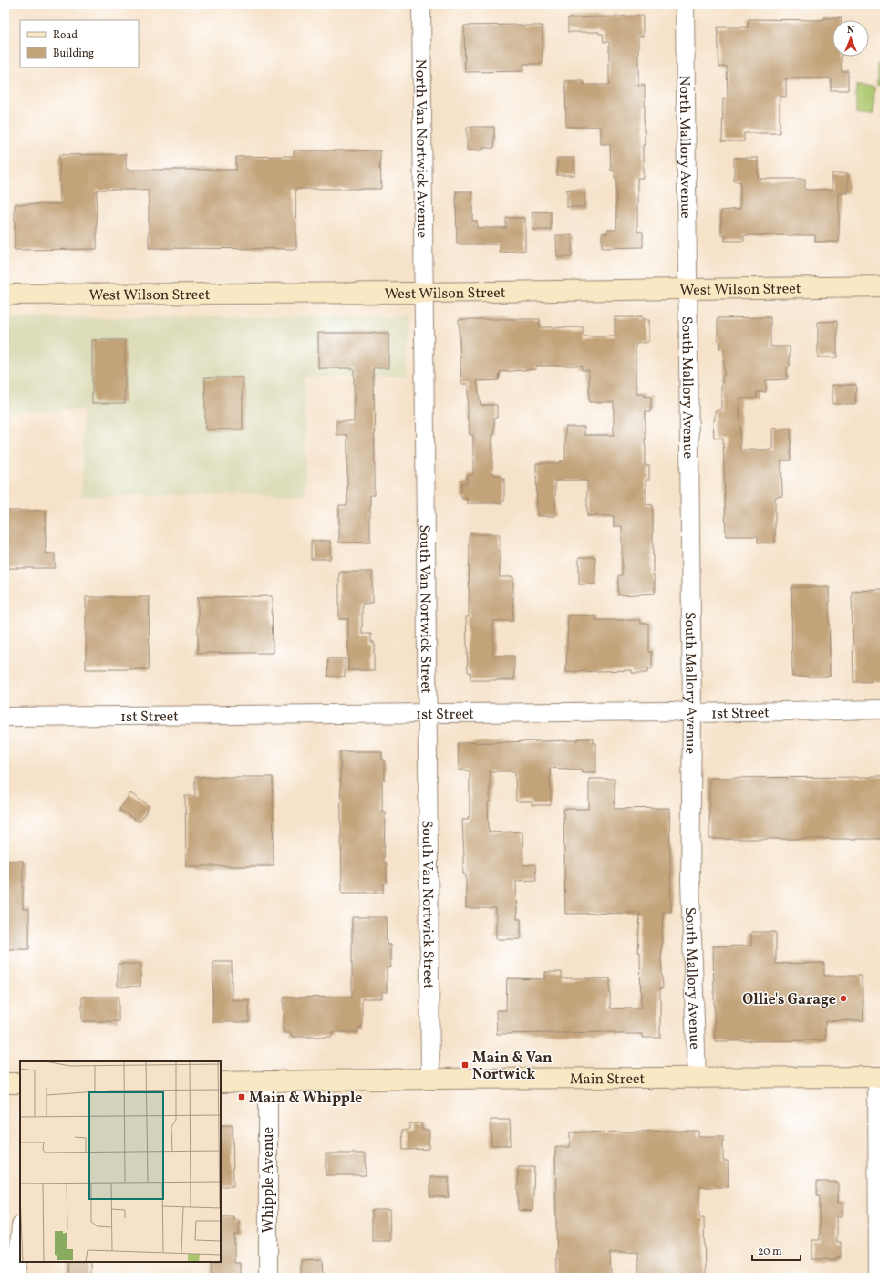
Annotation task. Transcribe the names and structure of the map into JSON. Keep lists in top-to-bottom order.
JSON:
{
  "streets": {
    "main road": ["West Wilson Street", "Main Street"],
    "street": [
      "North Mallory Avenue",
      "North Van Nortwick Avenue",
      "South Mallory Avenue",
      "South Van Nortwick Street",
      "1st Street",
      "Whipple Avenue"
    ]
  },
  "crossings": [
    ["North Mallory Avenue", "West Wilson Street"],
    ["North Mallory Avenue", "South Mallory Avenue"],
    ["North Van Nortwick Avenue", "West Wilson Street"],
    ["North Van Nortwick Avenue", "South Van Nortwick Street"],
    ["West Wilson Street", "South Mallory Avenue"],
    ["West Wilson Street", "South Van Nortwick Street"],
    ["South Mallory Avenue", "1st Street"],
    ["South Mallory Avenue", "Main Street"],
    ["South Van Nortwick Street", "1st Street"],
    ["South Van Nortwick Street", "Main Street"],
    ["Main Street", "Whipple Avenue"]
  ],
  "places": {
    "other": ["Ollie's Garage"],
    "transit": ["Main & Van Nortwick", "Main & Whipple"]
  },
  "legend": ["Road", "Building"],
  "scale_bar": "20 m",
  "north": "top"
}
